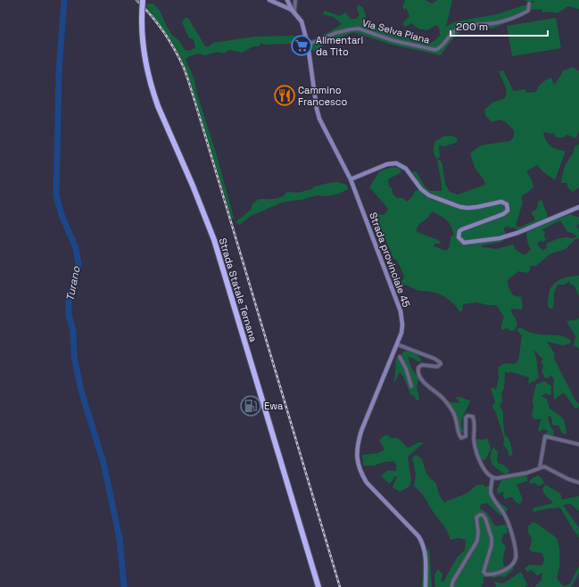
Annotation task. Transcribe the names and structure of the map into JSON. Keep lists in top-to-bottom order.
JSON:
{
  "streets": {
    "highway": ["Strada Statale Ternana"],
    "main road": ["Strada provinciale 45"],
    "street": ["Via Selva Piana"]
  },
  "crossings": [
    ["Via Selva Piana", "Strada provinciale 45"]
  ],
  "water": ["Turano"],
  "places": {
    "supermarket": ["Alimentari da Tito"],
    "restaurant": ["Cammino Francesco"],
    "fuel station": ["Ewa"]
  },
  "scale_bar": "200 m"
}
